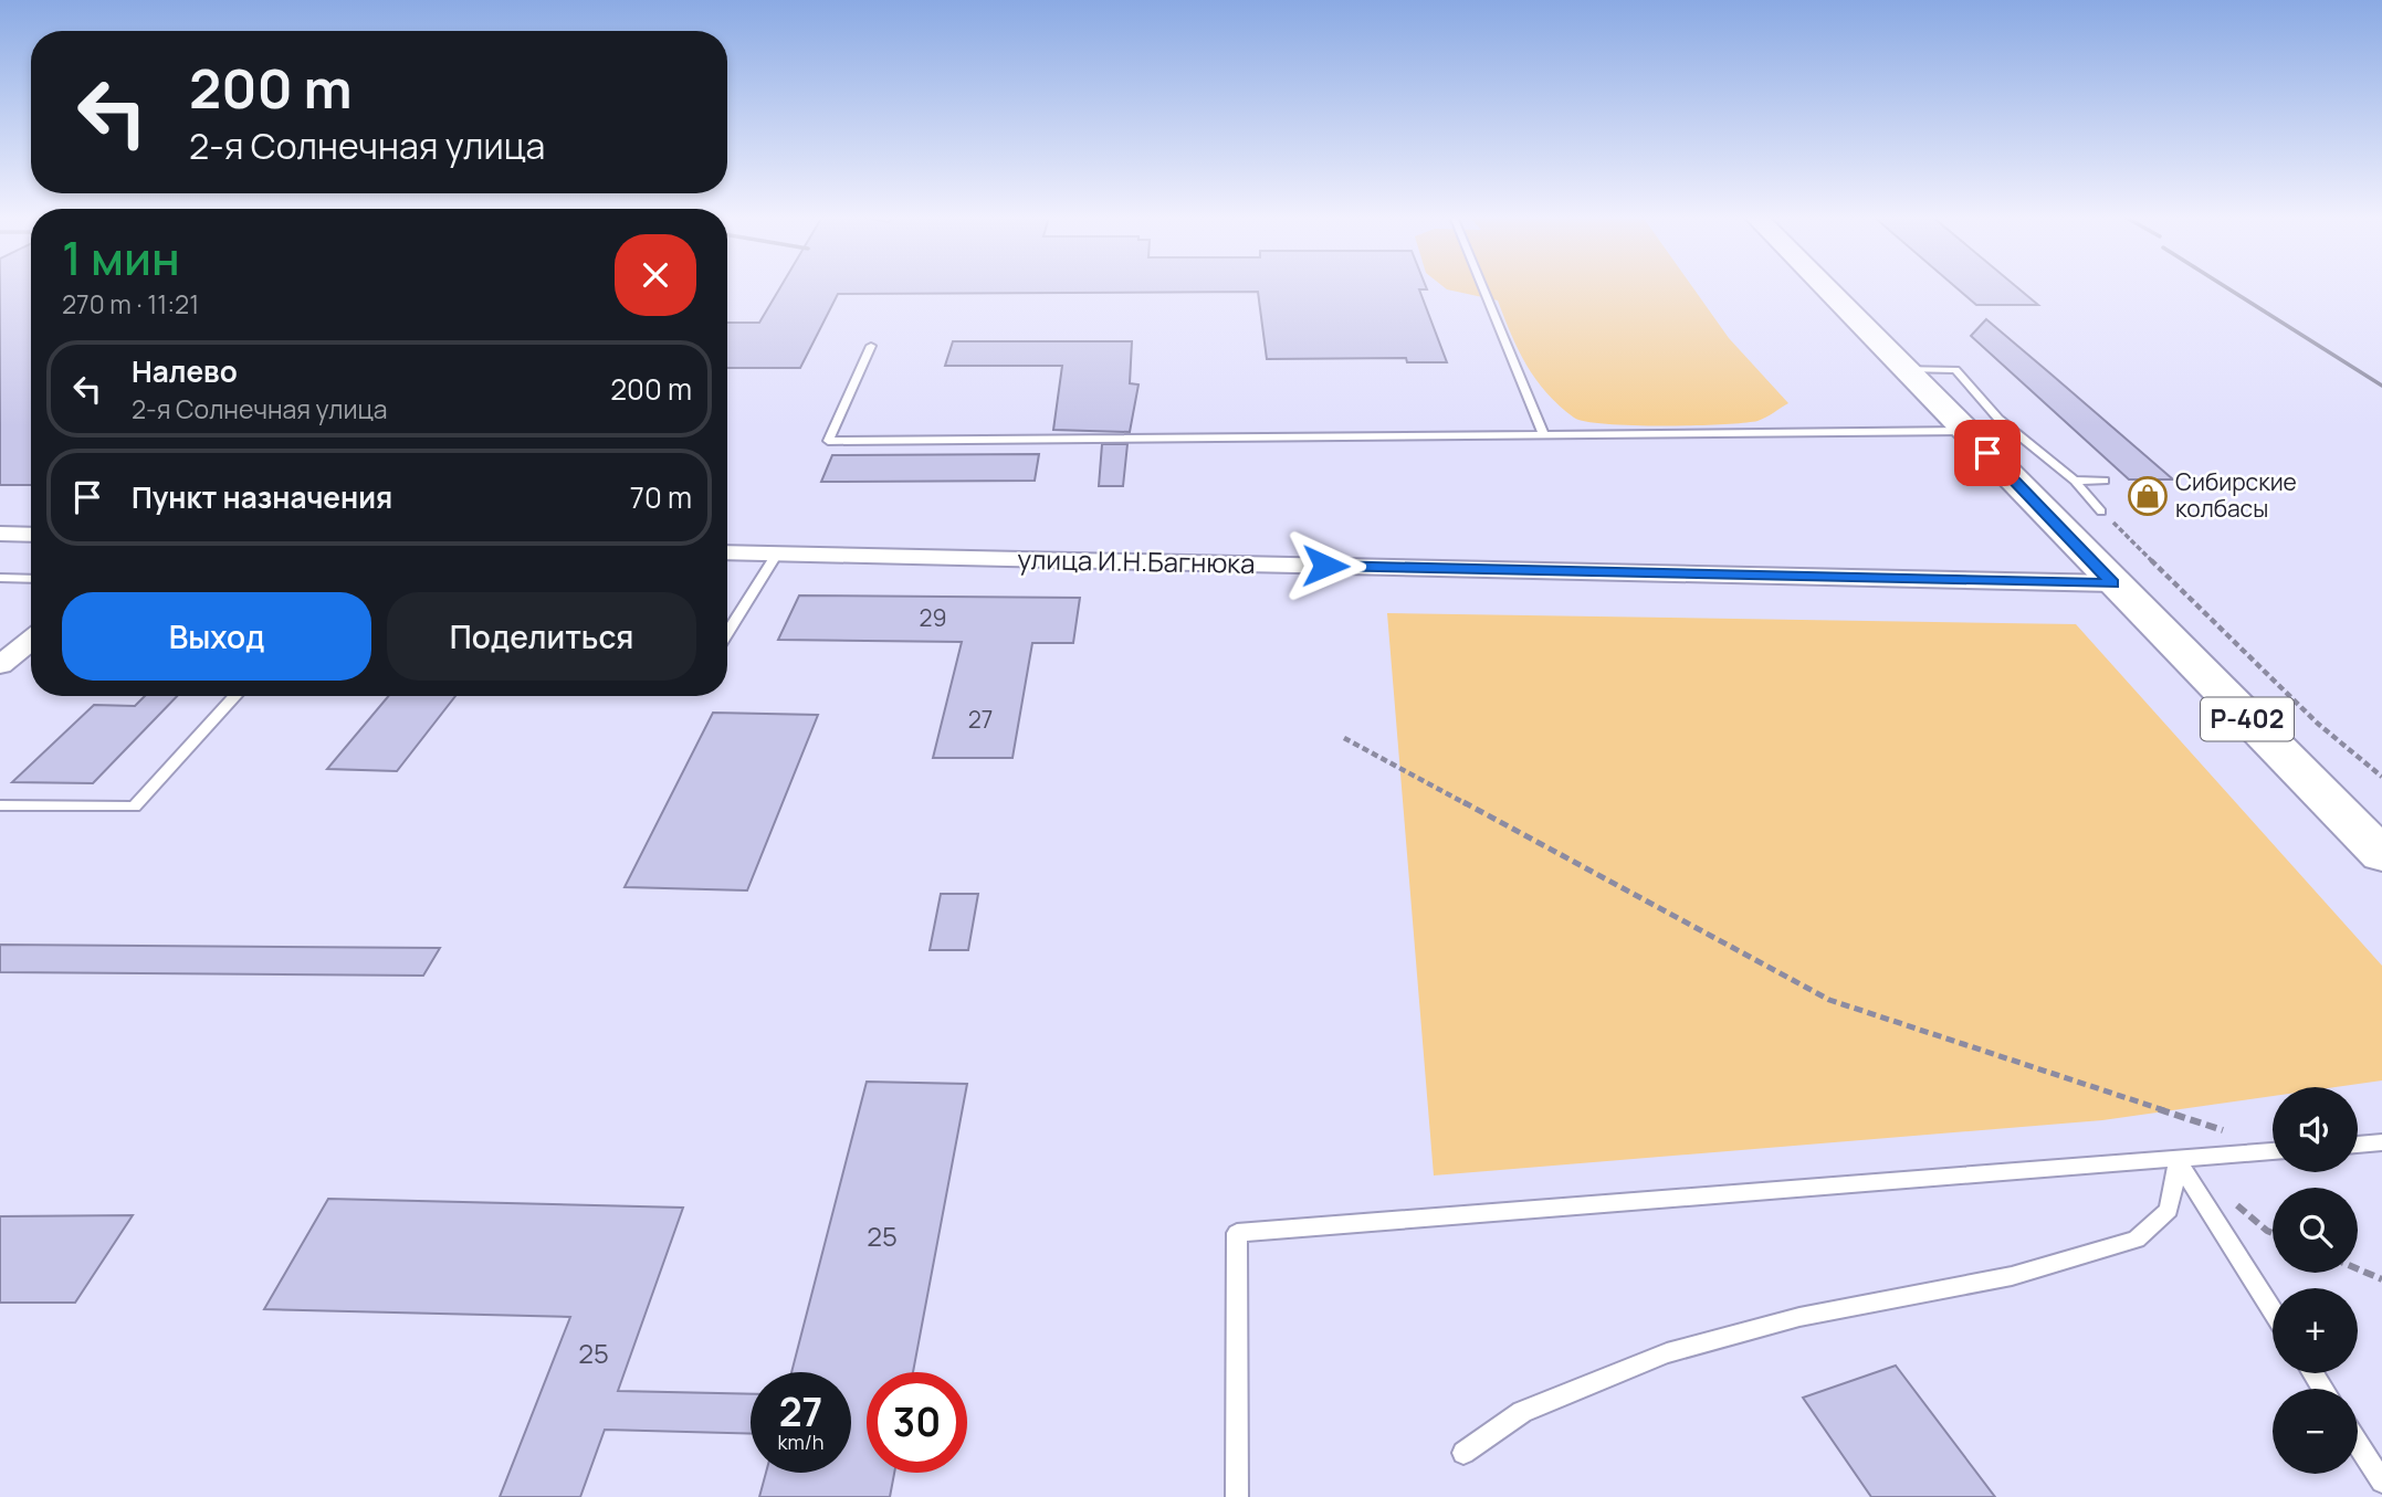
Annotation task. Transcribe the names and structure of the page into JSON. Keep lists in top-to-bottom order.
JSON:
{
  "streets": {
    "main road": ["Р-402"],
    "street": ["улица И.Н.Багнюка"]
  },
  "crossings": [
    ["улица И.Н.Багнюка", "Р-402"]
  ],
  "places": {
    "shop": ["Сибирские колбасы"]
  },
  "house_numbers": [
    "29",
    "27",
    "25",
    "25"
  ],
  "page": {
    "turn": ["200 m", "2-я Солнечная улица"],
    "heading": ["1 мин", "270 m · 11:21"],
    "list": [
      {
        "name": "Налево",
        "note": "2-я Солнечная улица",
        "value": "200 m"
      },
      {
        "name": "Пункт назначения",
        "value": "70 m"
      }
    ],
    "buttons": ["Выход", "Поделиться"],
    "map_buttons": ["+", "−"],
    "speed": "27 km/h",
    "limit": "30"
  }
}
